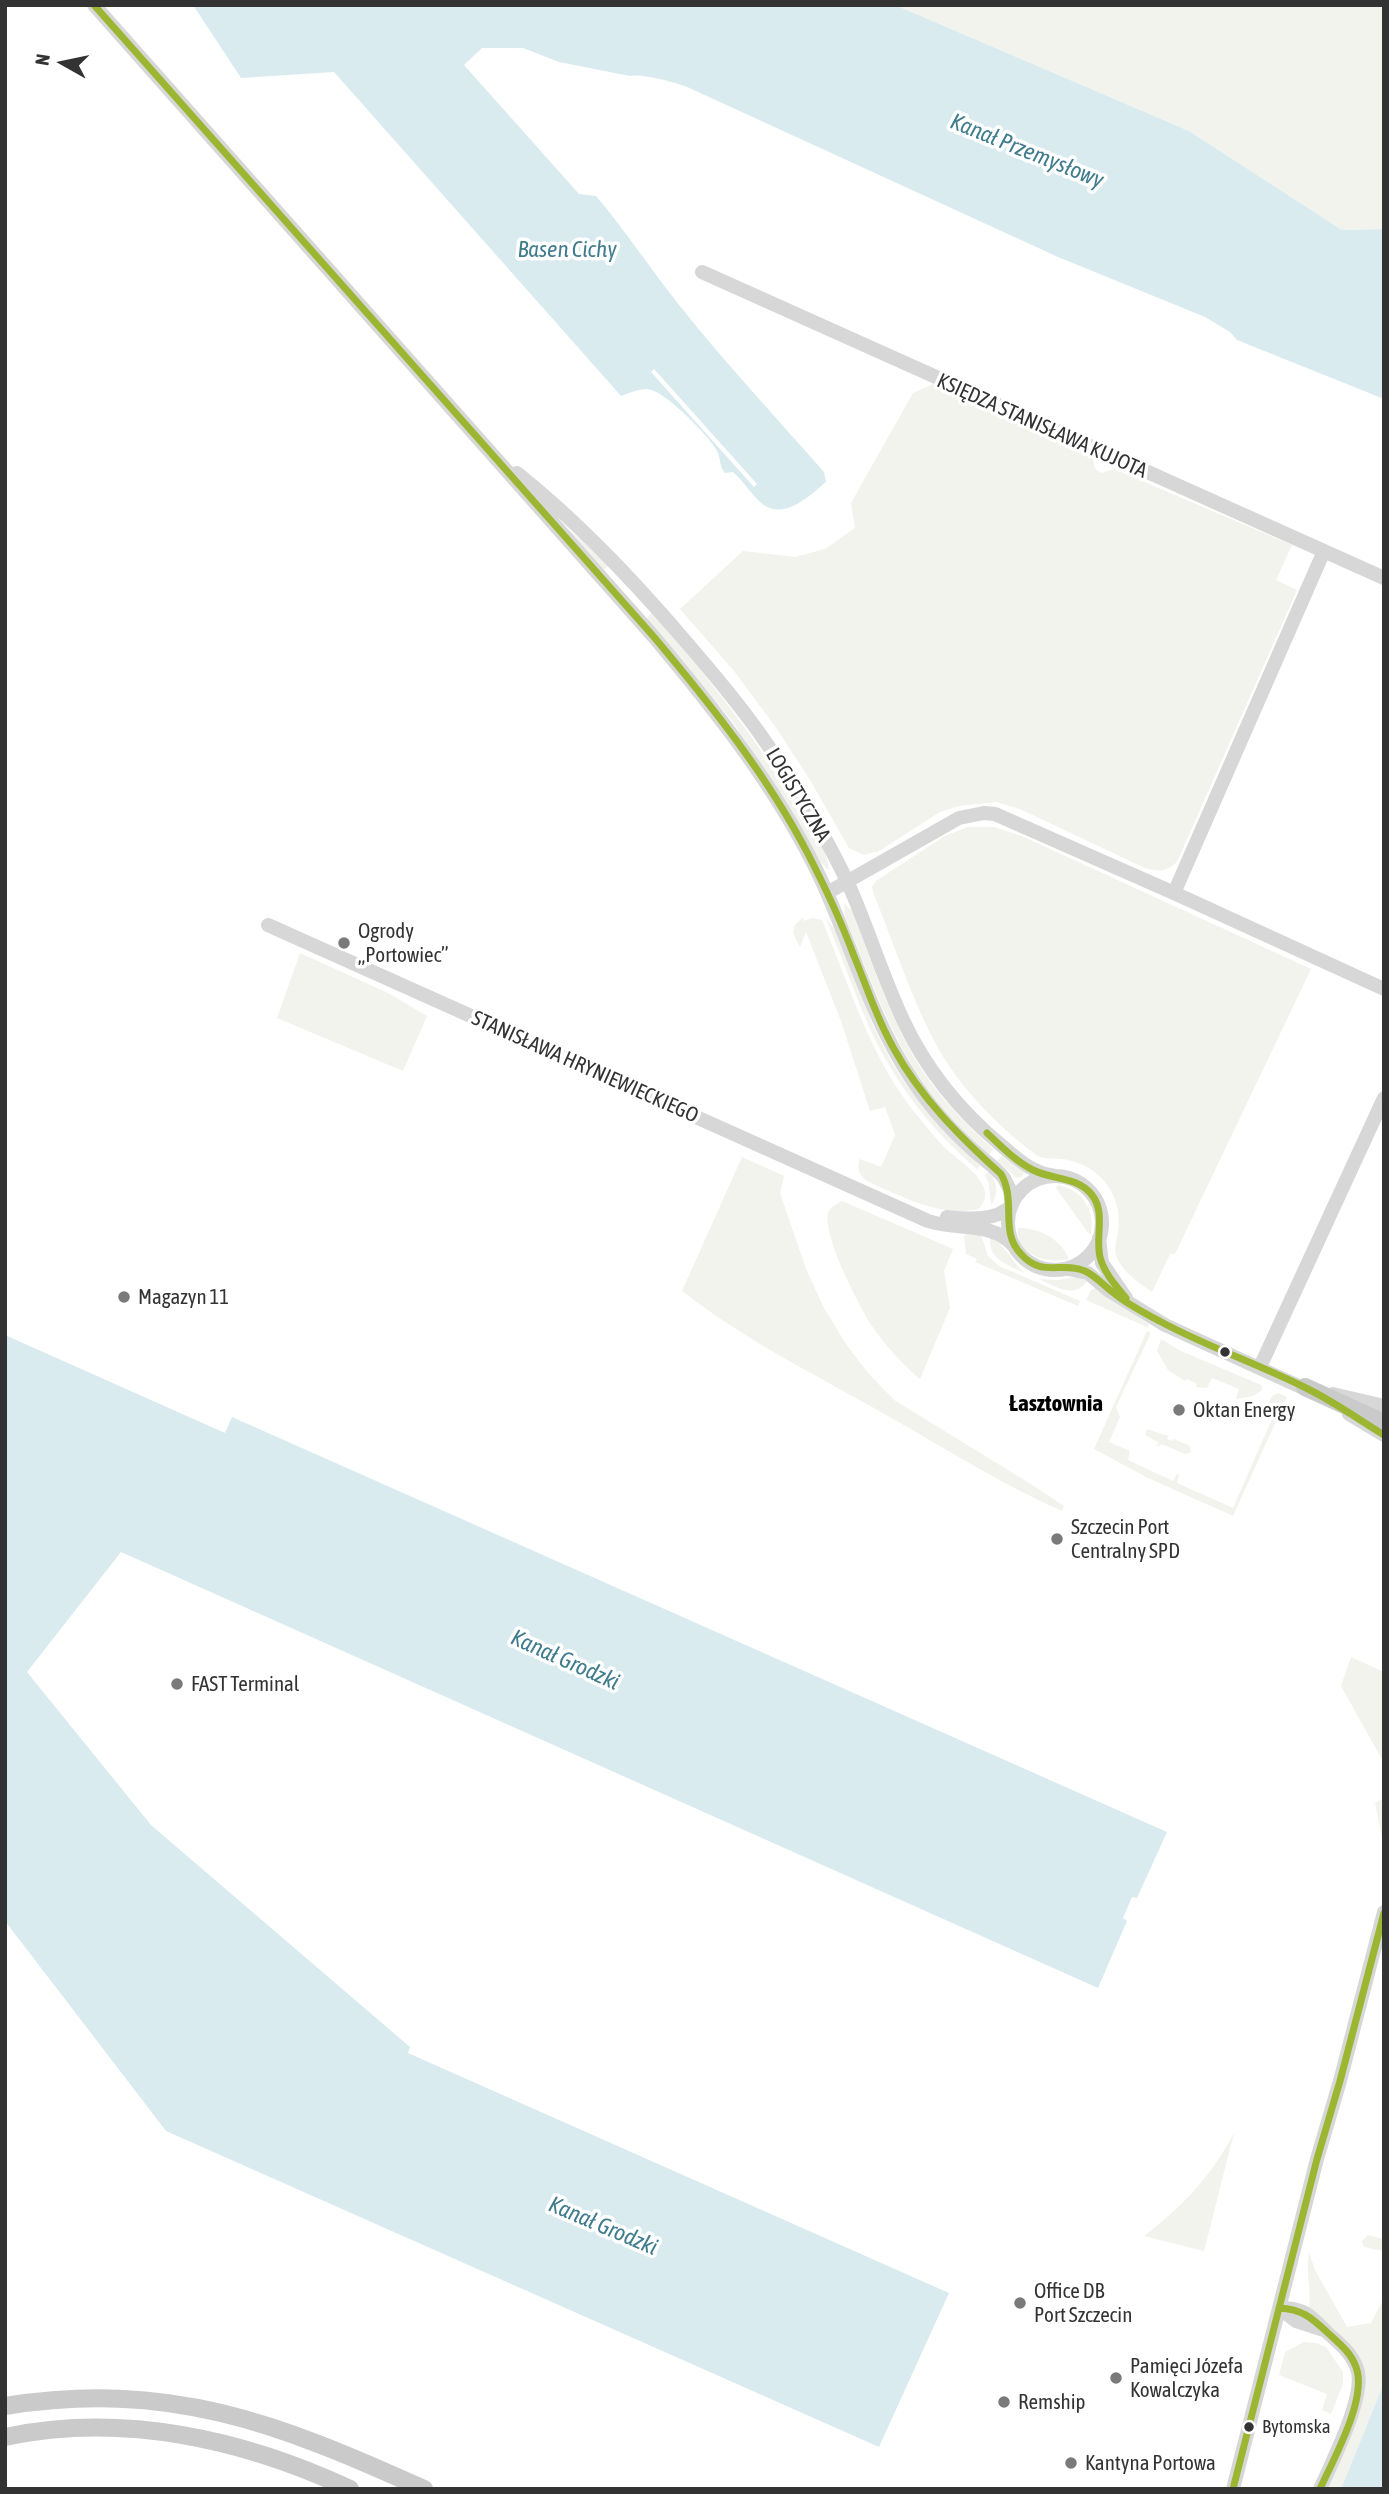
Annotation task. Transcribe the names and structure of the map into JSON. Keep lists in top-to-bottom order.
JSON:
{
  "streets": {
    "street": ["KSIĘDZA STANISŁAWA KUJOTA", "LOGISTYCZNA", "STANISŁAWA HRYNIEWIECKIEGO"]
  },
  "crossings": [
    ["LOGISTYCZNA", "STANISŁAWA HRYNIEWIECKIEGO"]
  ],
  "districts": ["Łasztownia"],
  "water": ["Kanał Przemysłowy", "Basen Cichy", "Kanał Grodzki"],
  "places": [
    "Ogrody „Portowiec”",
    "Magazyn 11",
    "Oktan Energy",
    "Szczecin Port Centralny SPD",
    "FAST Terminal",
    "Office DB Port Szczecin",
    "Pamięci Józefa Kowalczyka",
    "Remship",
    "Bytomska",
    "Kantyna Portowa"
  ],
  "north": "left"
}
